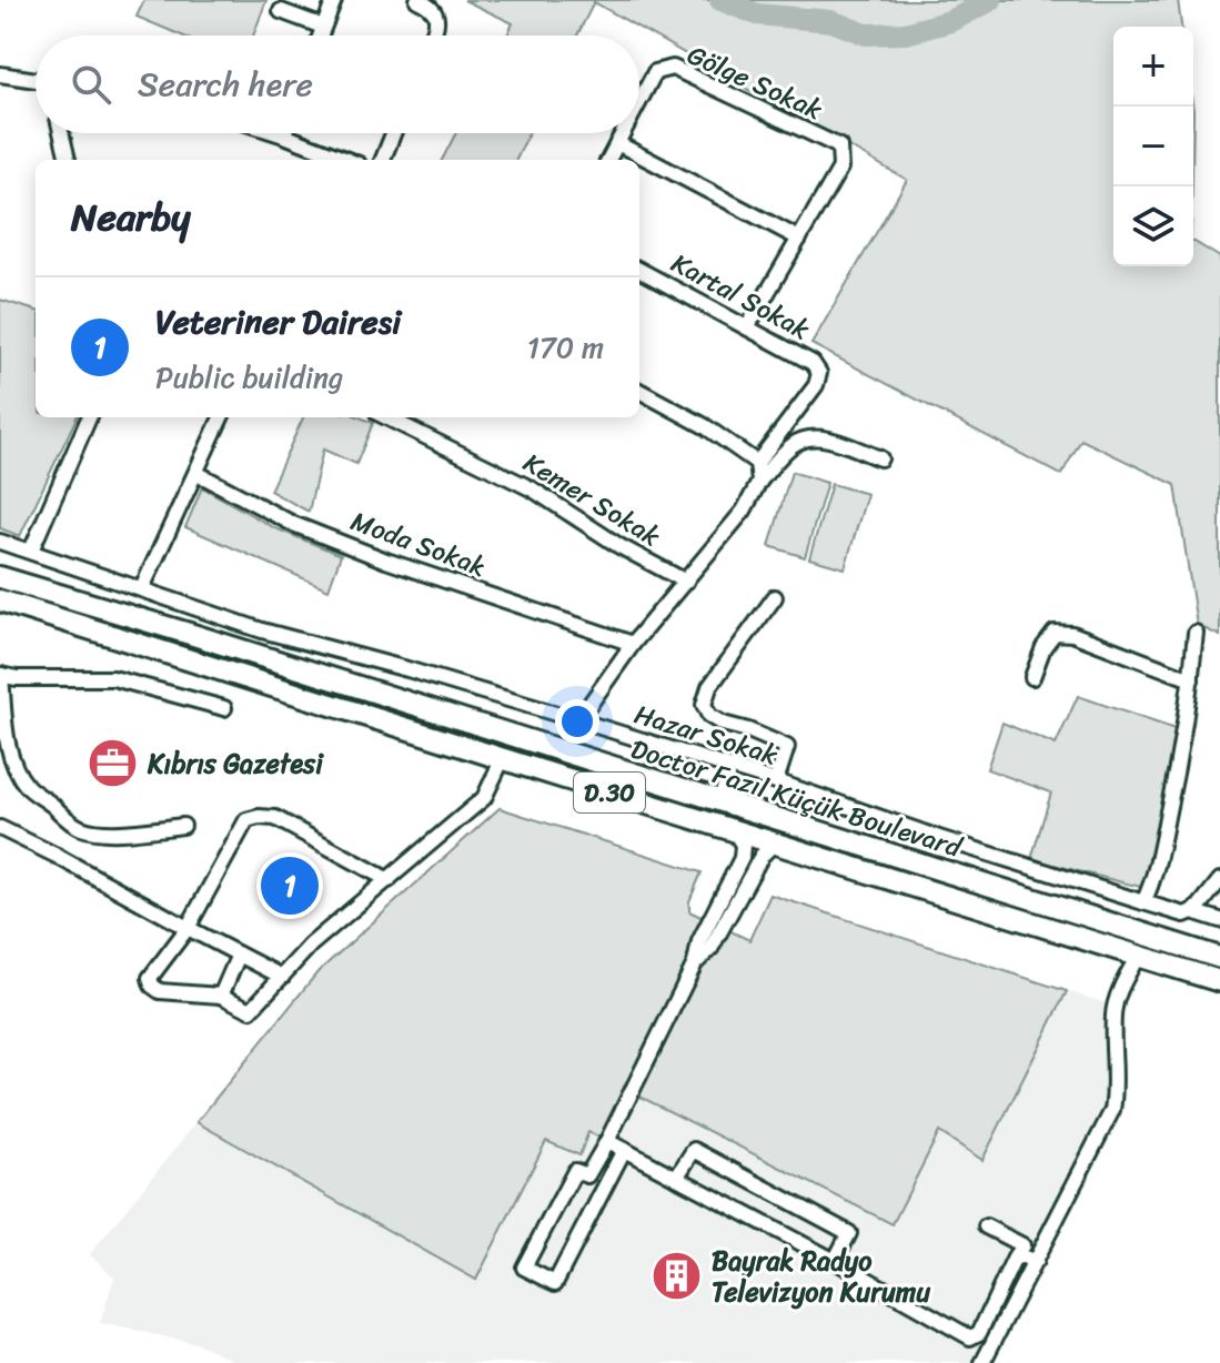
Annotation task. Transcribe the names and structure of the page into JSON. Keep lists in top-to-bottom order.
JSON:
{
  "streets": {
    "highway": ["D.30", "Doctor Fazıl Küçük Boulevard"],
    "street": [
      "Gölge Sokak",
      "Kartal Sokak",
      "Kemer Sokak",
      "Moda Sokak",
      "Hazar Sokak"
    ]
  },
  "crossings": [
    ["Gölge Sokak", "Kartal Sokak"]
  ],
  "places": {
    "office": ["Kıbrıs Gazetesi"],
    "building": ["Bayrak Radyo Televizyon Kurumu"]
  },
  "page": {
    "map_buttons": ["+", "−"],
    "search": "Search here",
    "heading": "Nearby",
    "list": [
      {
        "mark": "1",
        "name": "Veteriner Dairesi",
        "note": "Public building",
        "value": "170 m"
      }
    ],
    "pins": "1"
  }
}
